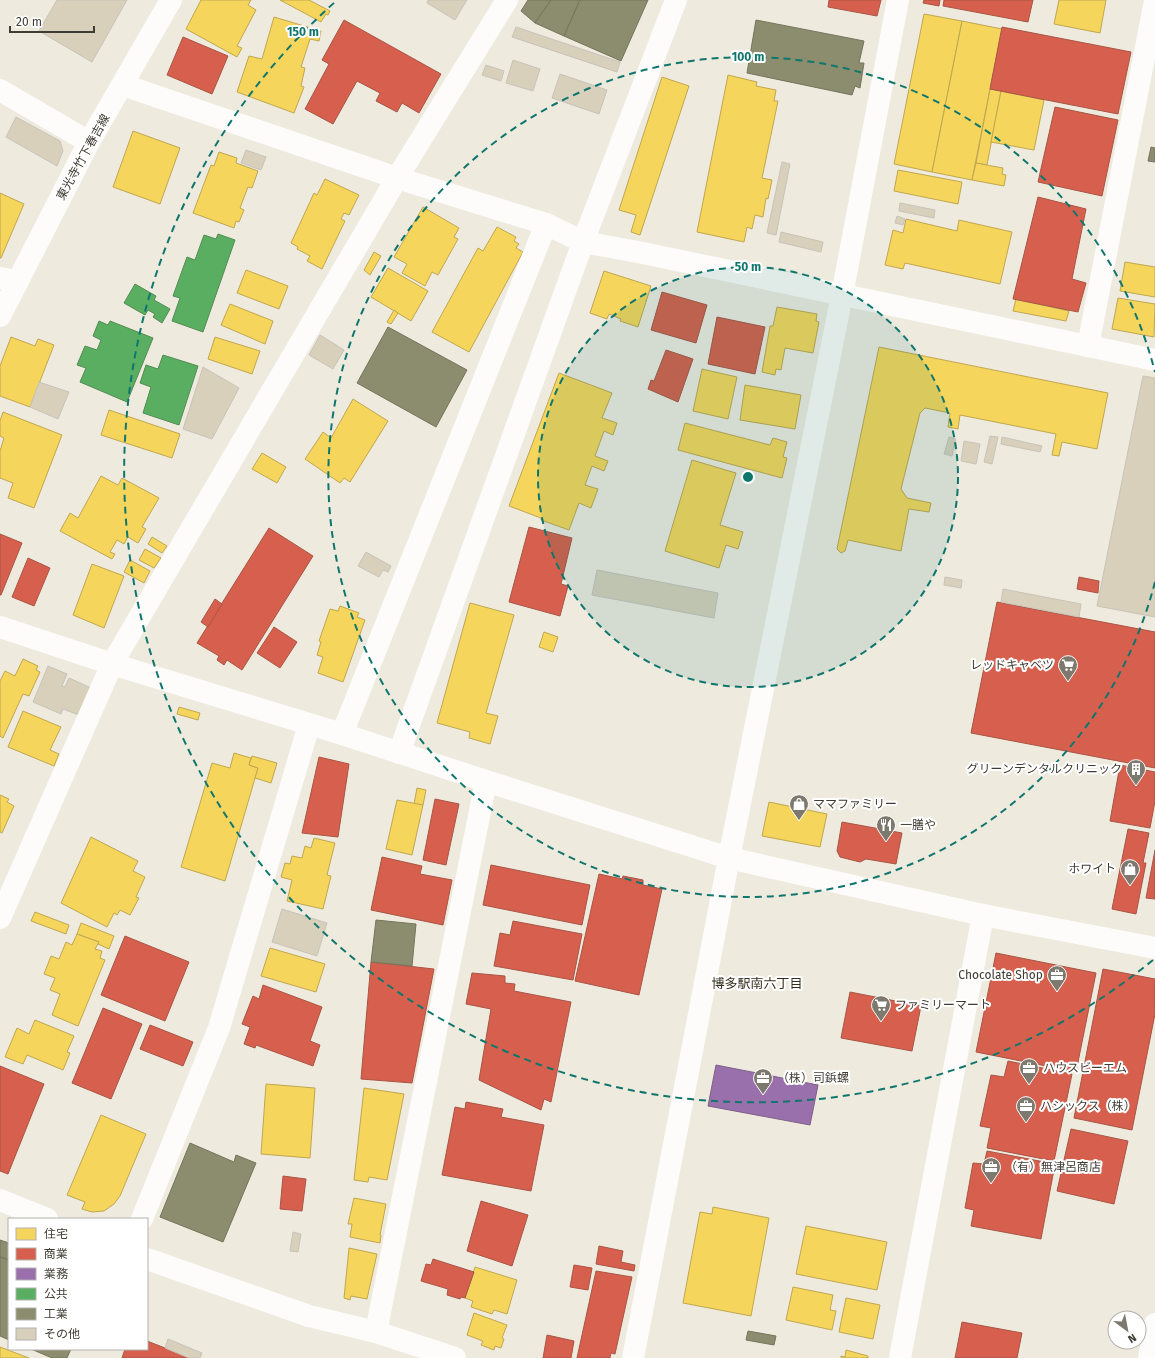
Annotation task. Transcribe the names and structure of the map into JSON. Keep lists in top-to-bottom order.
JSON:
{
  "streets": {
    "street": ["東光寺竹下春吉線"]
  },
  "districts": ["博多駅南六丁目"],
  "places": {
    "supermarket": ["レッドキャベツ", "ファミリーマート"],
    "building": ["グリーンデンタルクリニック"],
    "shop": ["ママファミリー", "ホワイト"],
    "restaurant": ["一膳や"],
    "office": [
      "Chocolate Shop",
      "ハウスビーエム",
      "（株）司鋲螺",
      "ハシックス（株）",
      "（有）無津呂商店"
    ]
  },
  "legend": [
    "住宅",
    "商業",
    "業務",
    "公共",
    "工業",
    "その他"
  ],
  "scale_bar": "20 m",
  "north": "bottom right",
  "rings": ["150 m", "100 m", "50 m"]
}
